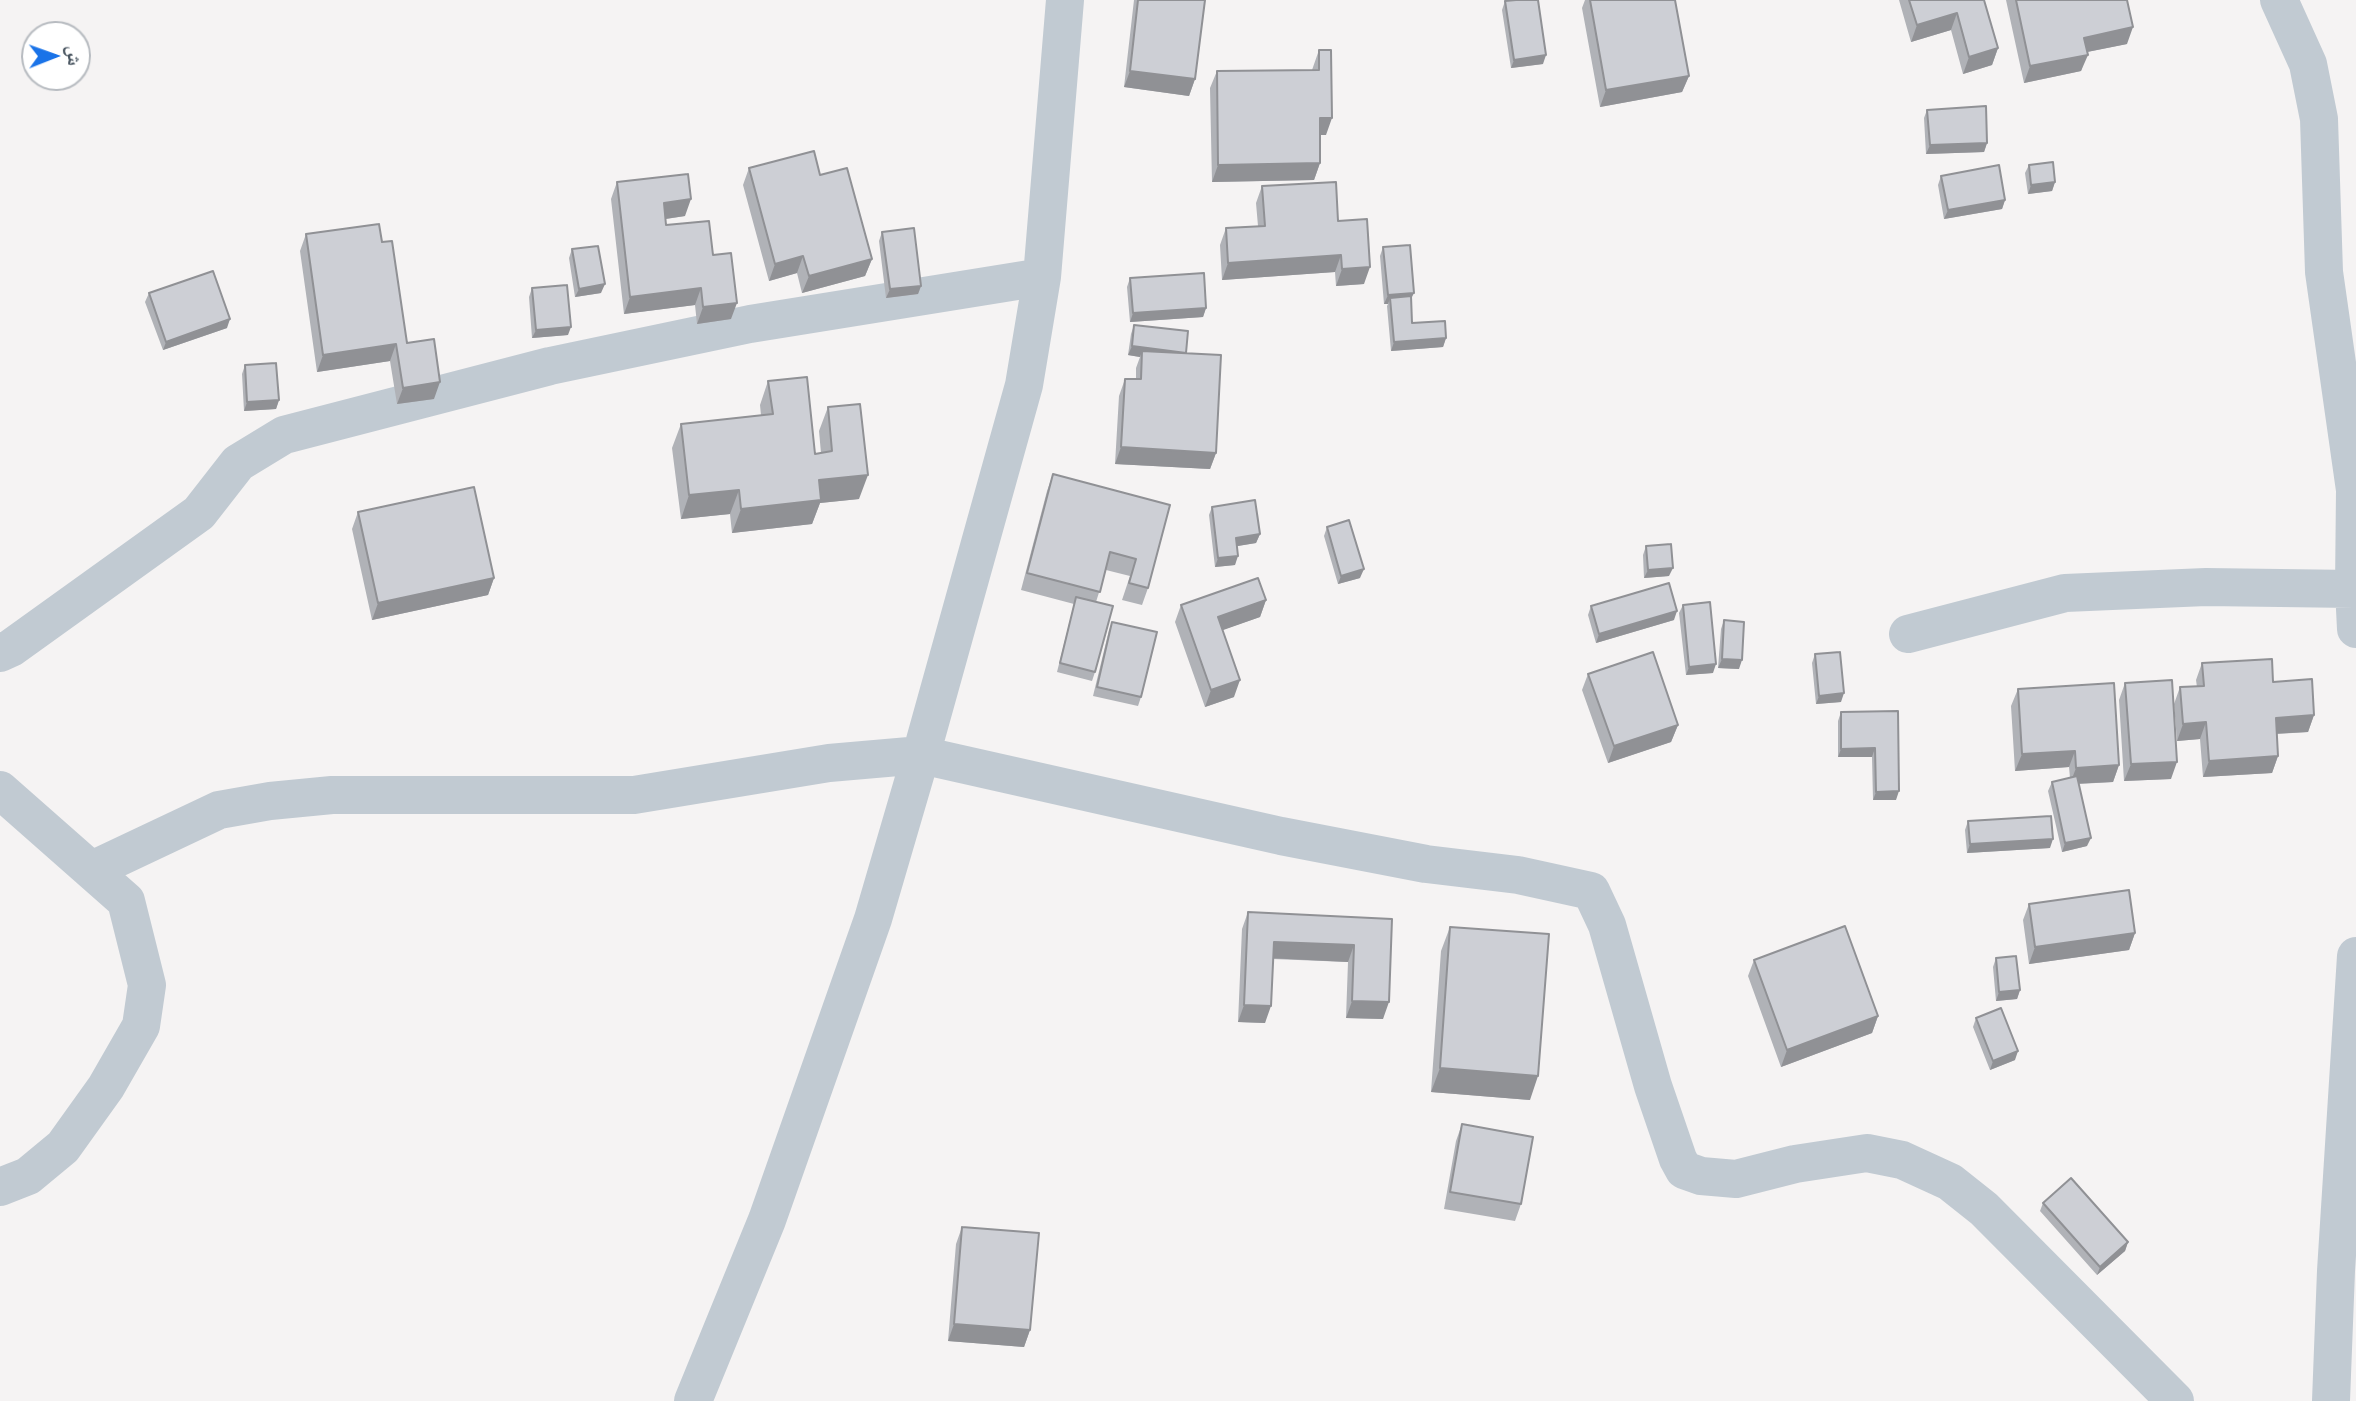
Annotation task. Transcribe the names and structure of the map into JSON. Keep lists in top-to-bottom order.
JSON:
{
  "north": "right"
}
